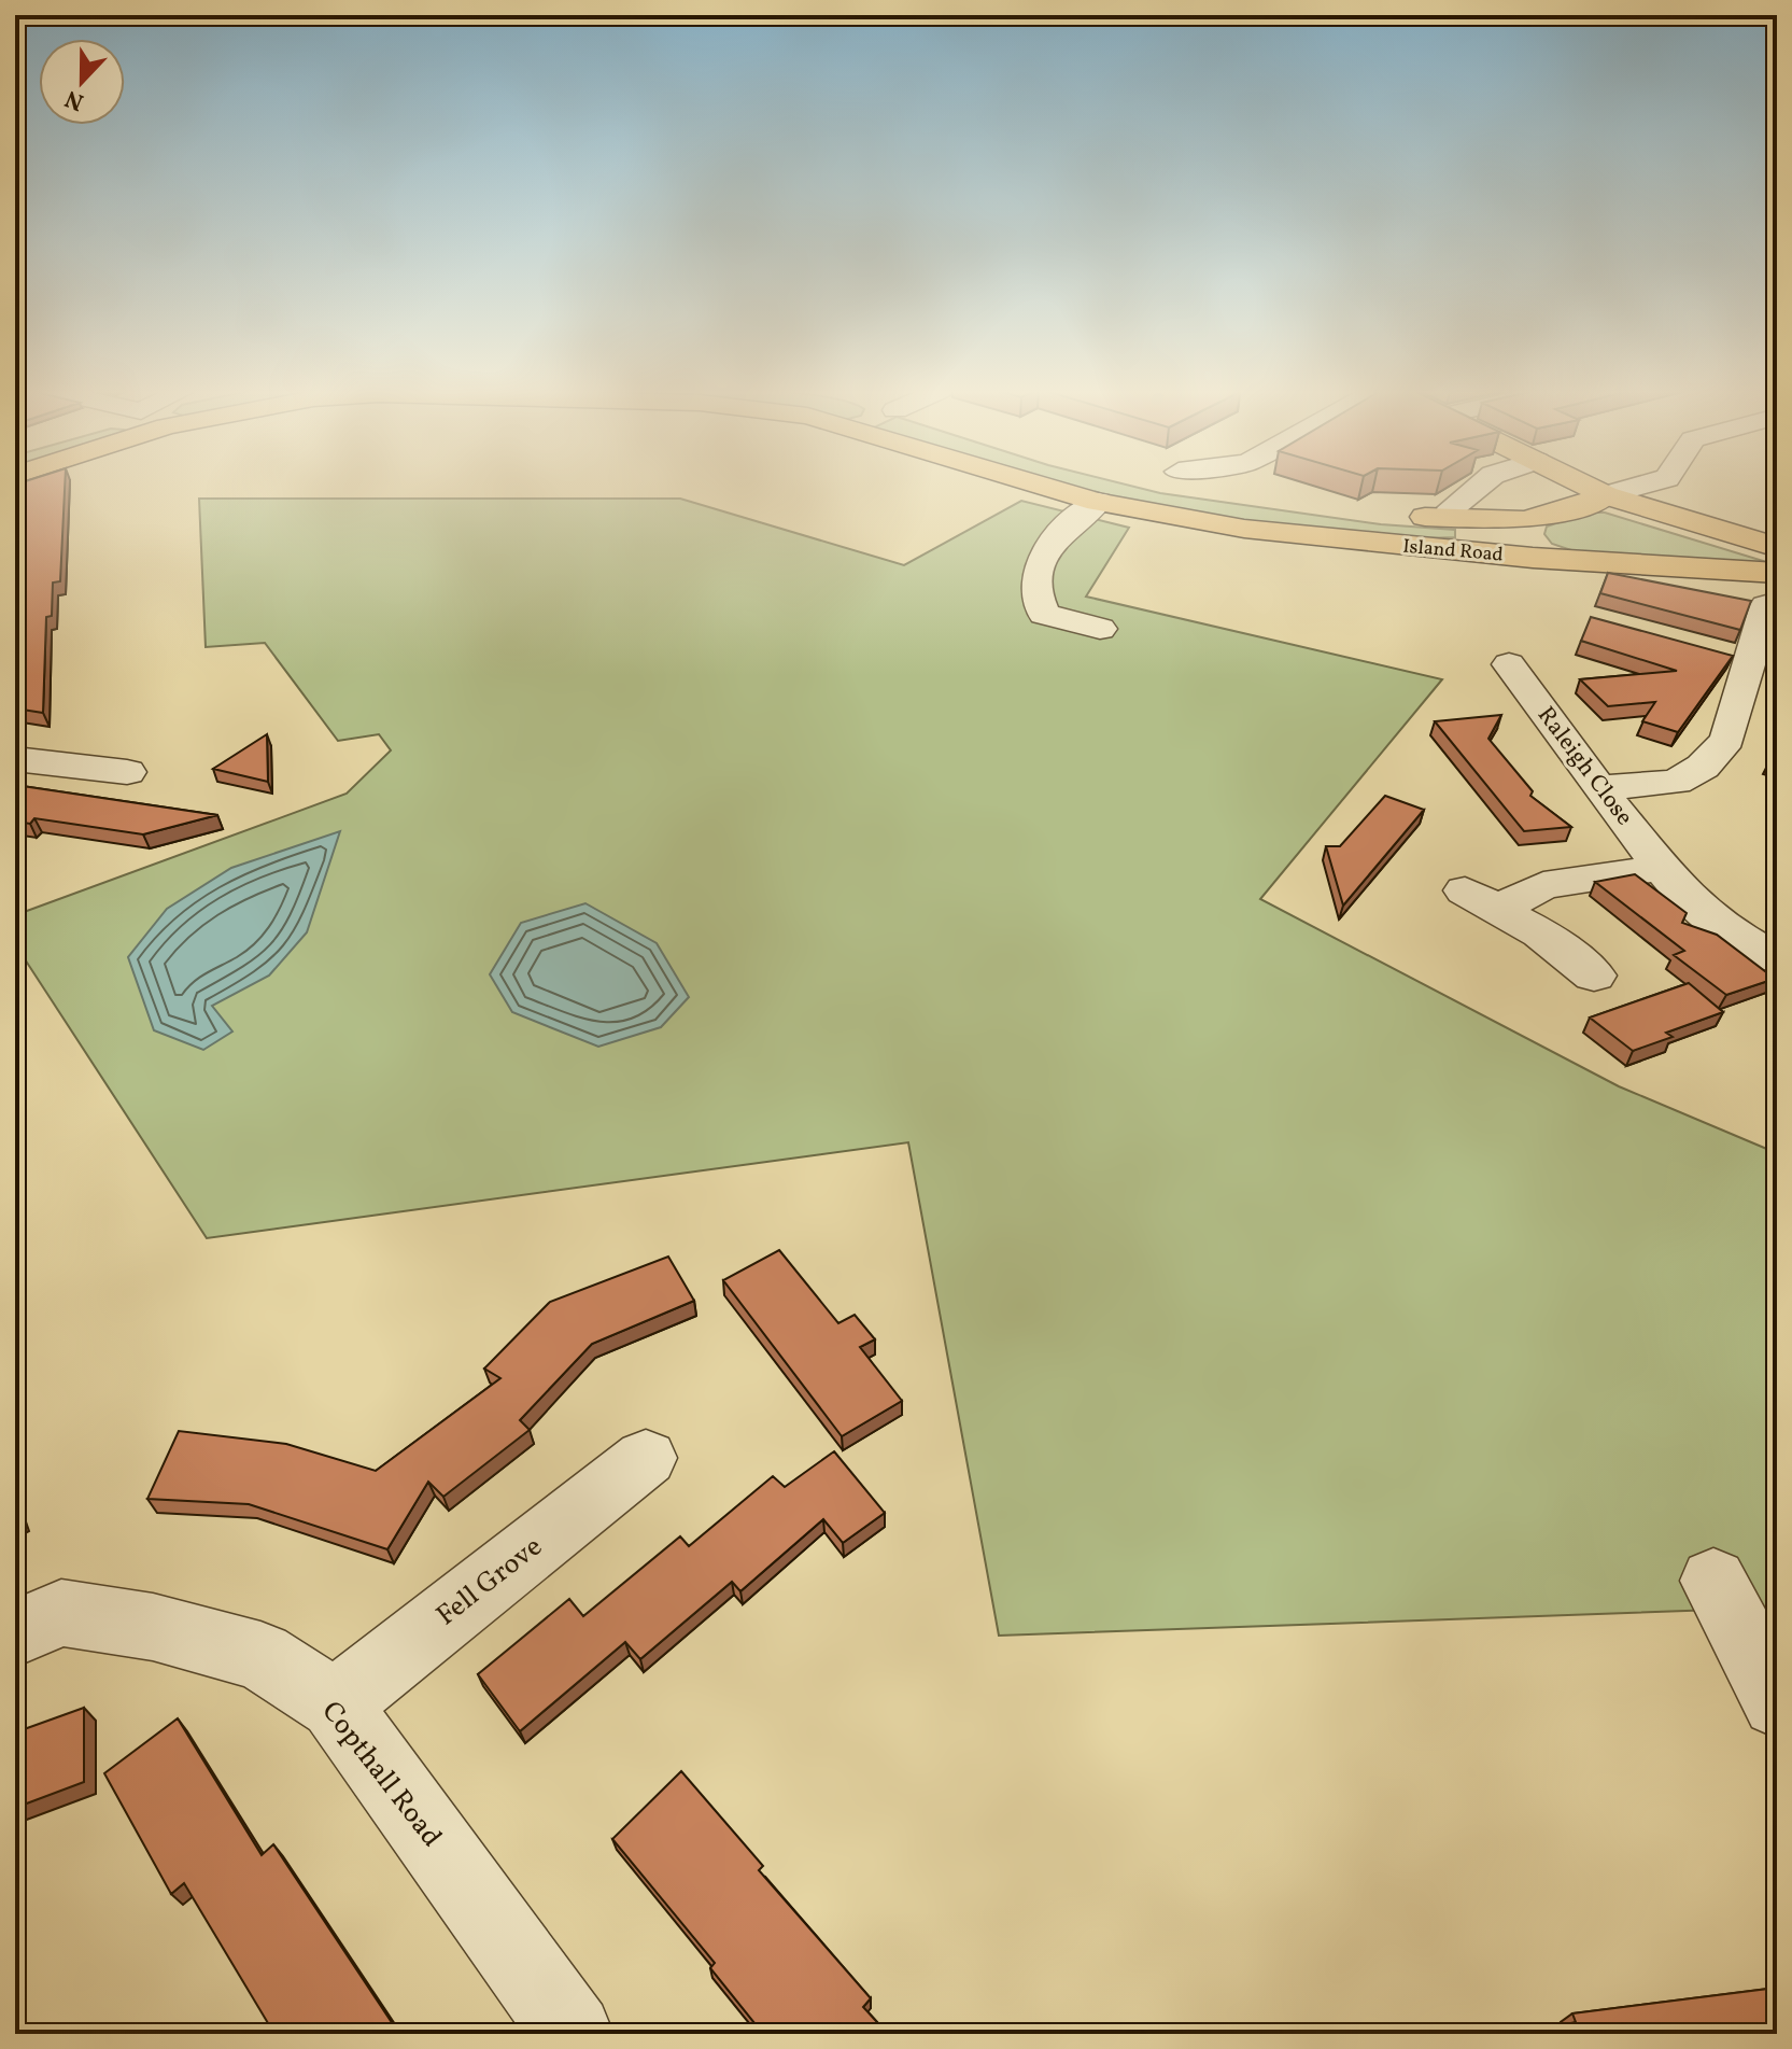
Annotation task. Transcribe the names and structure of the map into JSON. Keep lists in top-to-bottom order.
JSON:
{
  "streets": {
    "main road": ["Island Road"],
    "street": ["Raleigh Close", "Fell Grove", "Copthall Road"]
  },
  "crossings": [
    ["Fell Grove", "Copthall Road"]
  ],
  "north": "bottom"
}
